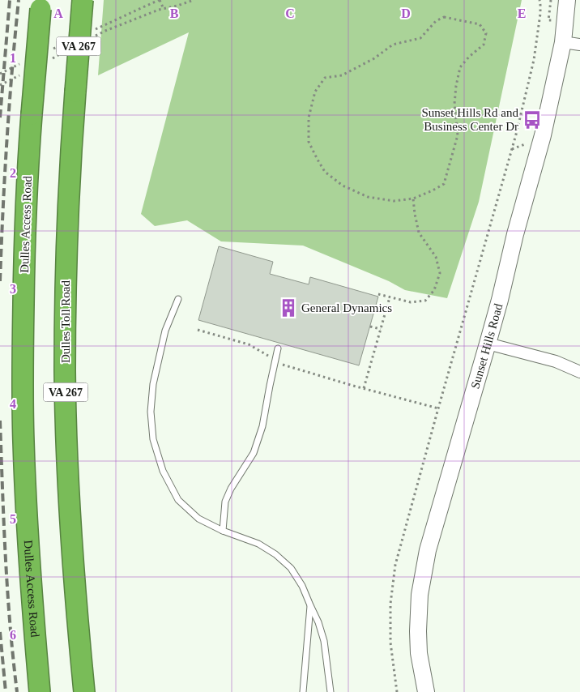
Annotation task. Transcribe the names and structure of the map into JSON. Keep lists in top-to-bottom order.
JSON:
{
  "streets": {
    "highway": ["VA 267", "Dulles Access Road", "Dulles Toll Road"],
    "main road": ["Sunset Hills Road"]
  },
  "places": {
    "bus stop": ["Sunset Hills Rd and Business Center Dr"],
    "building": ["General Dynamics"]
  },
  "grid": {
    "columns": [
      "A",
      "B",
      "C",
      "D",
      "E"
    ],
    "rows": [
      "1",
      "2",
      "3",
      "4",
      "5",
      "6"
    ]
  }
}
